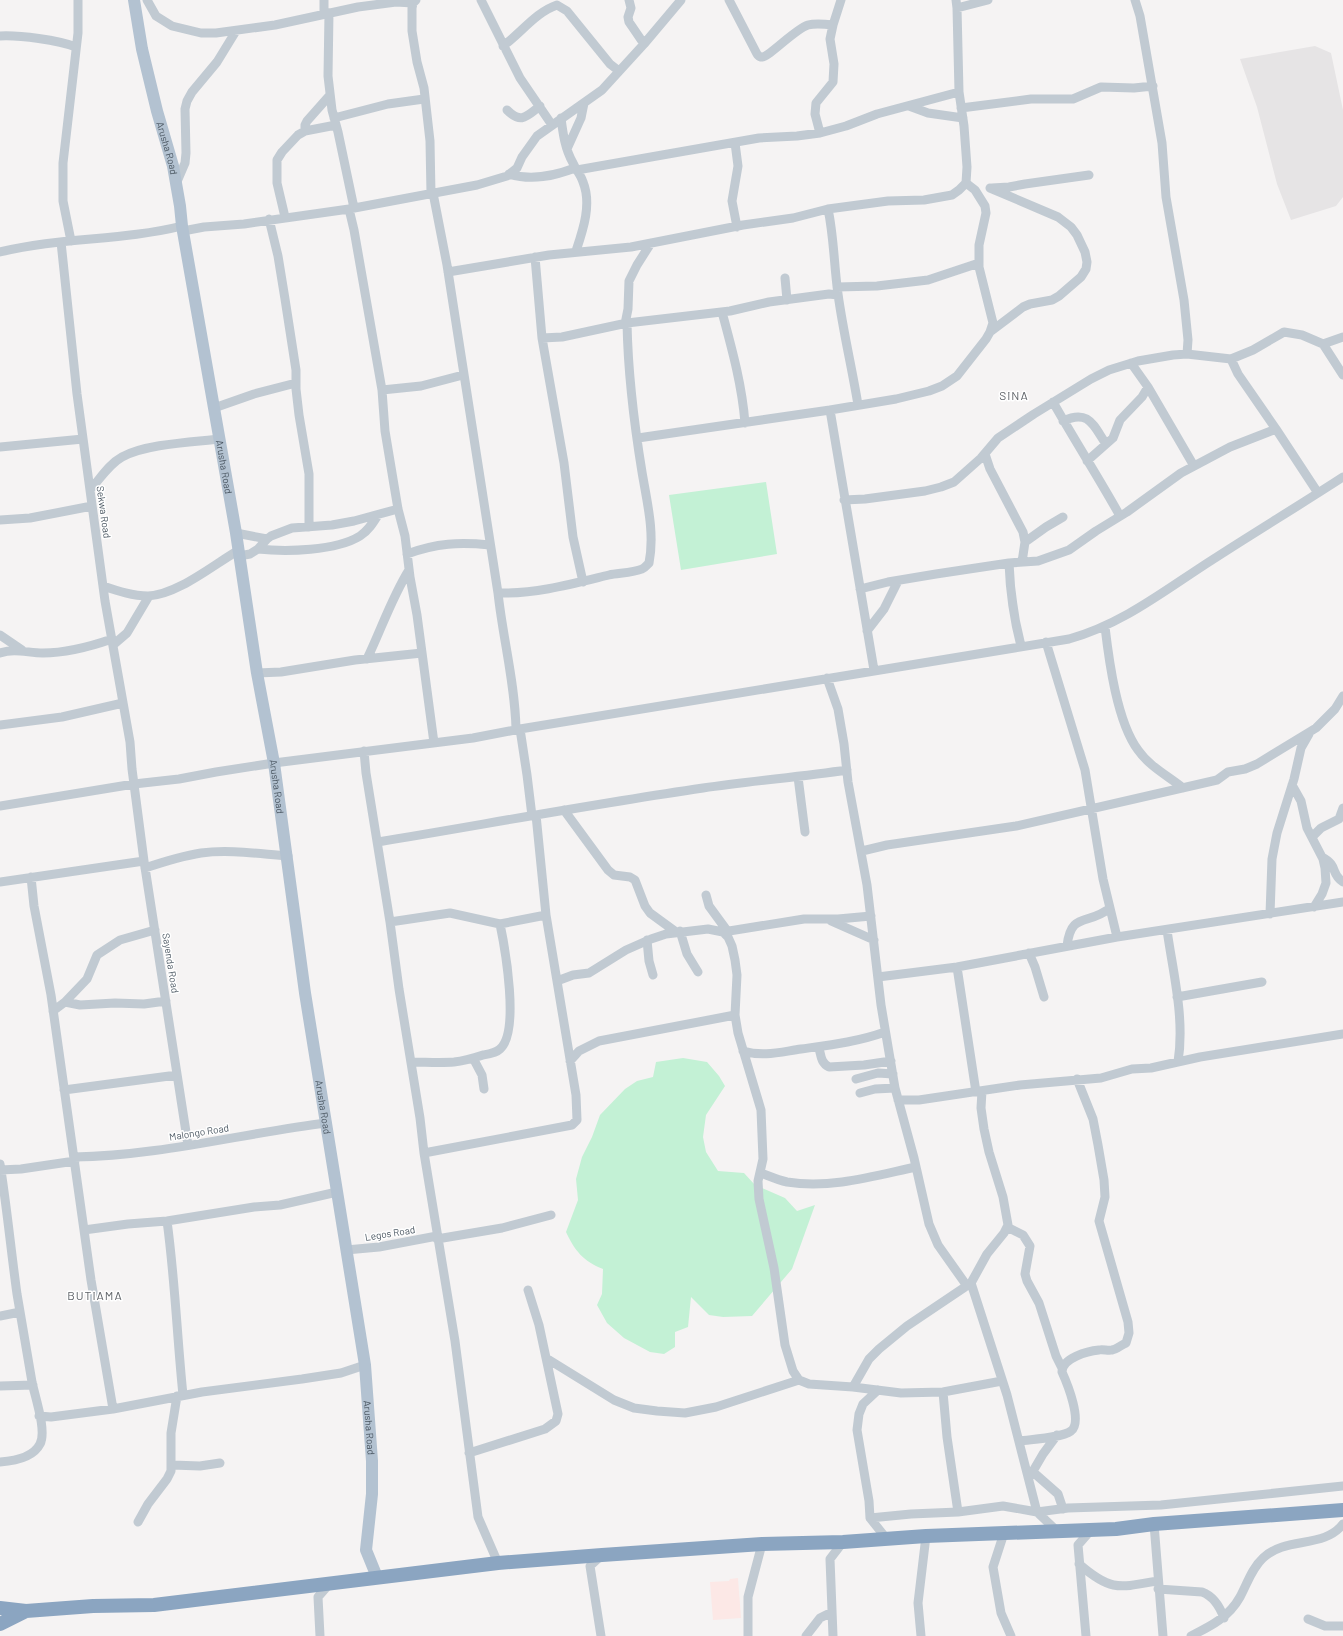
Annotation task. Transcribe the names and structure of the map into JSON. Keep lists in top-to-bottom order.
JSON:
{
  "streets": {
    "main road": ["Arusha Road"],
    "street": [
      "Sekwa Road",
      "Sayenda Road",
      "Malongo Road",
      "Legos Road"
    ]
  },
  "crossings": [
    ["Arusha Road", "Malongo Road"],
    ["Arusha Road", "Legos Road"],
    ["Sekwa Road", "Sayenda Road"],
    ["Sayenda Road", "Malongo Road"]
  ],
  "districts": ["SINA", "BUTIAMA"]
}
